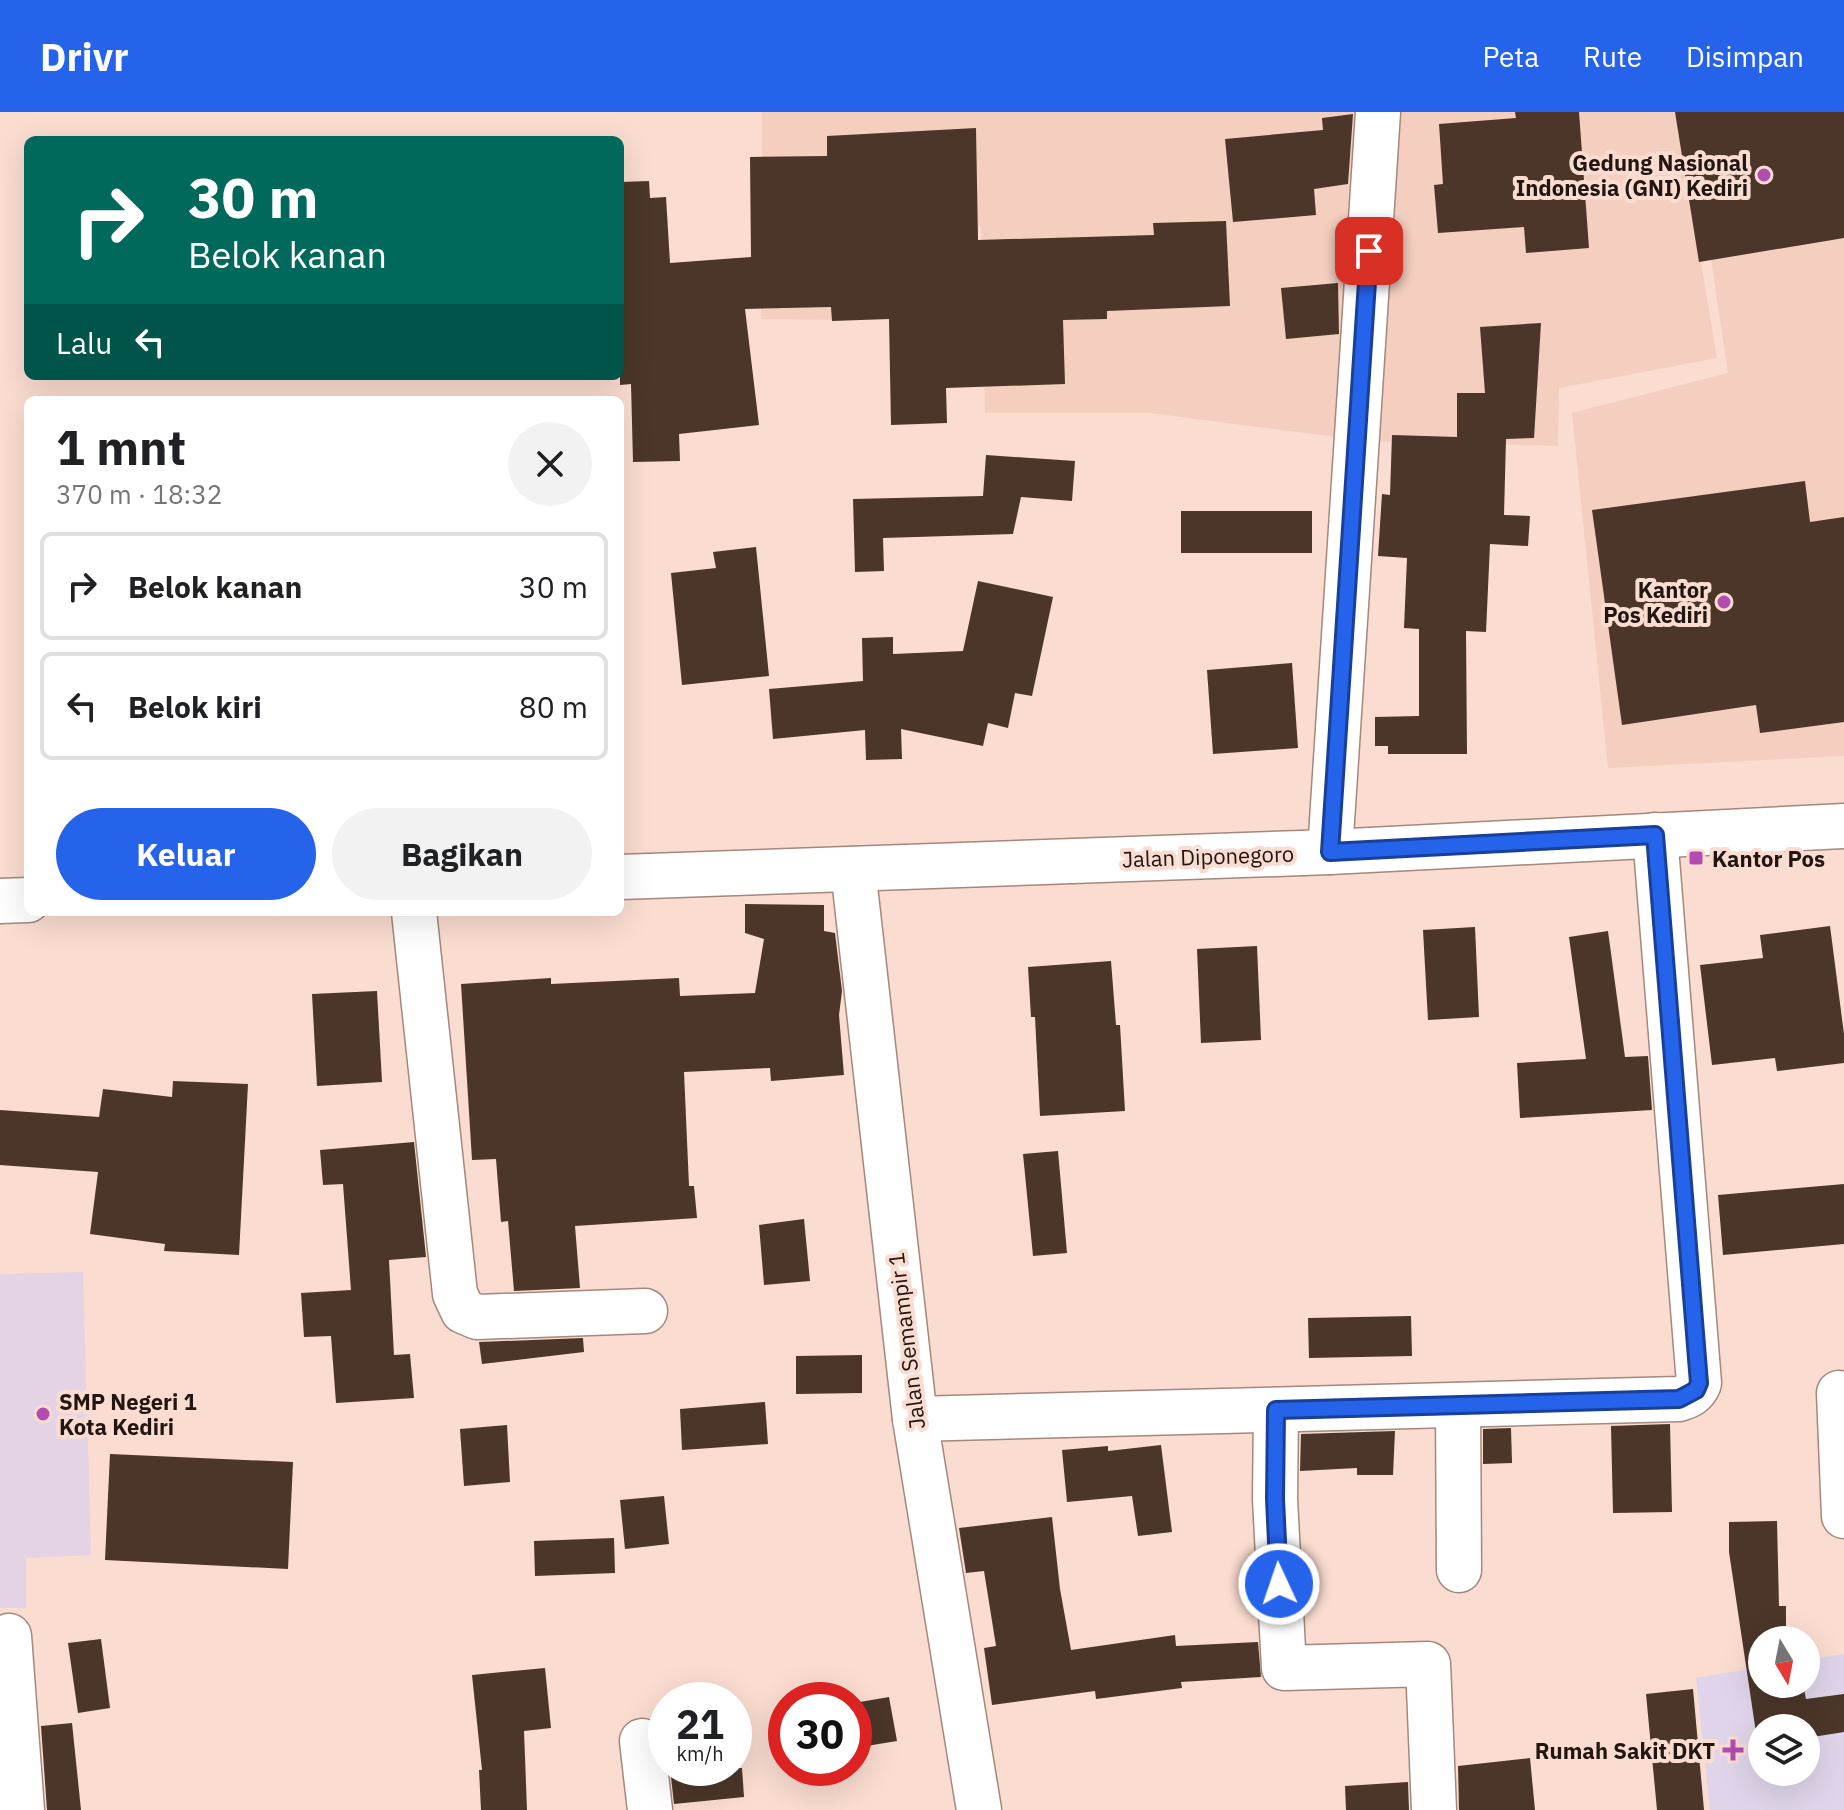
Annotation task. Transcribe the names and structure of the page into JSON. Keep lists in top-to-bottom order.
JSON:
{
  "streets": {
    "street": ["Jalan Diponegoro", "Jalan Semampir 1"]
  },
  "crossings": [
    ["Jalan Diponegoro", "Jalan Semampir 1"]
  ],
  "places": {
    "other": ["Gedung Nasional Indonesia (GNI) Kediri", "Kantor Pos Kediri", "SMP Negeri 1 Kota Kediri"],
    "transit": ["Kantor Pos"],
    "health": ["Rumah Sakit DKT"]
  },
  "north": "bottom",
  "page": {
    "header": "Drivr",
    "nav": ["Peta", "Rute", "Disimpan"],
    "turn": ["30 m", "Belok kanan"],
    "then": "Lalu",
    "heading": ["1 mnt", "370 m · 18:32"],
    "list": [
      {
        "name": "Belok kanan",
        "value": "30 m"
      },
      {
        "name": "Belok kiri",
        "value": "80 m"
      }
    ],
    "buttons": ["Keluar", "Bagikan"],
    "speed": "21 km/h",
    "limit": "30"
  }
}
